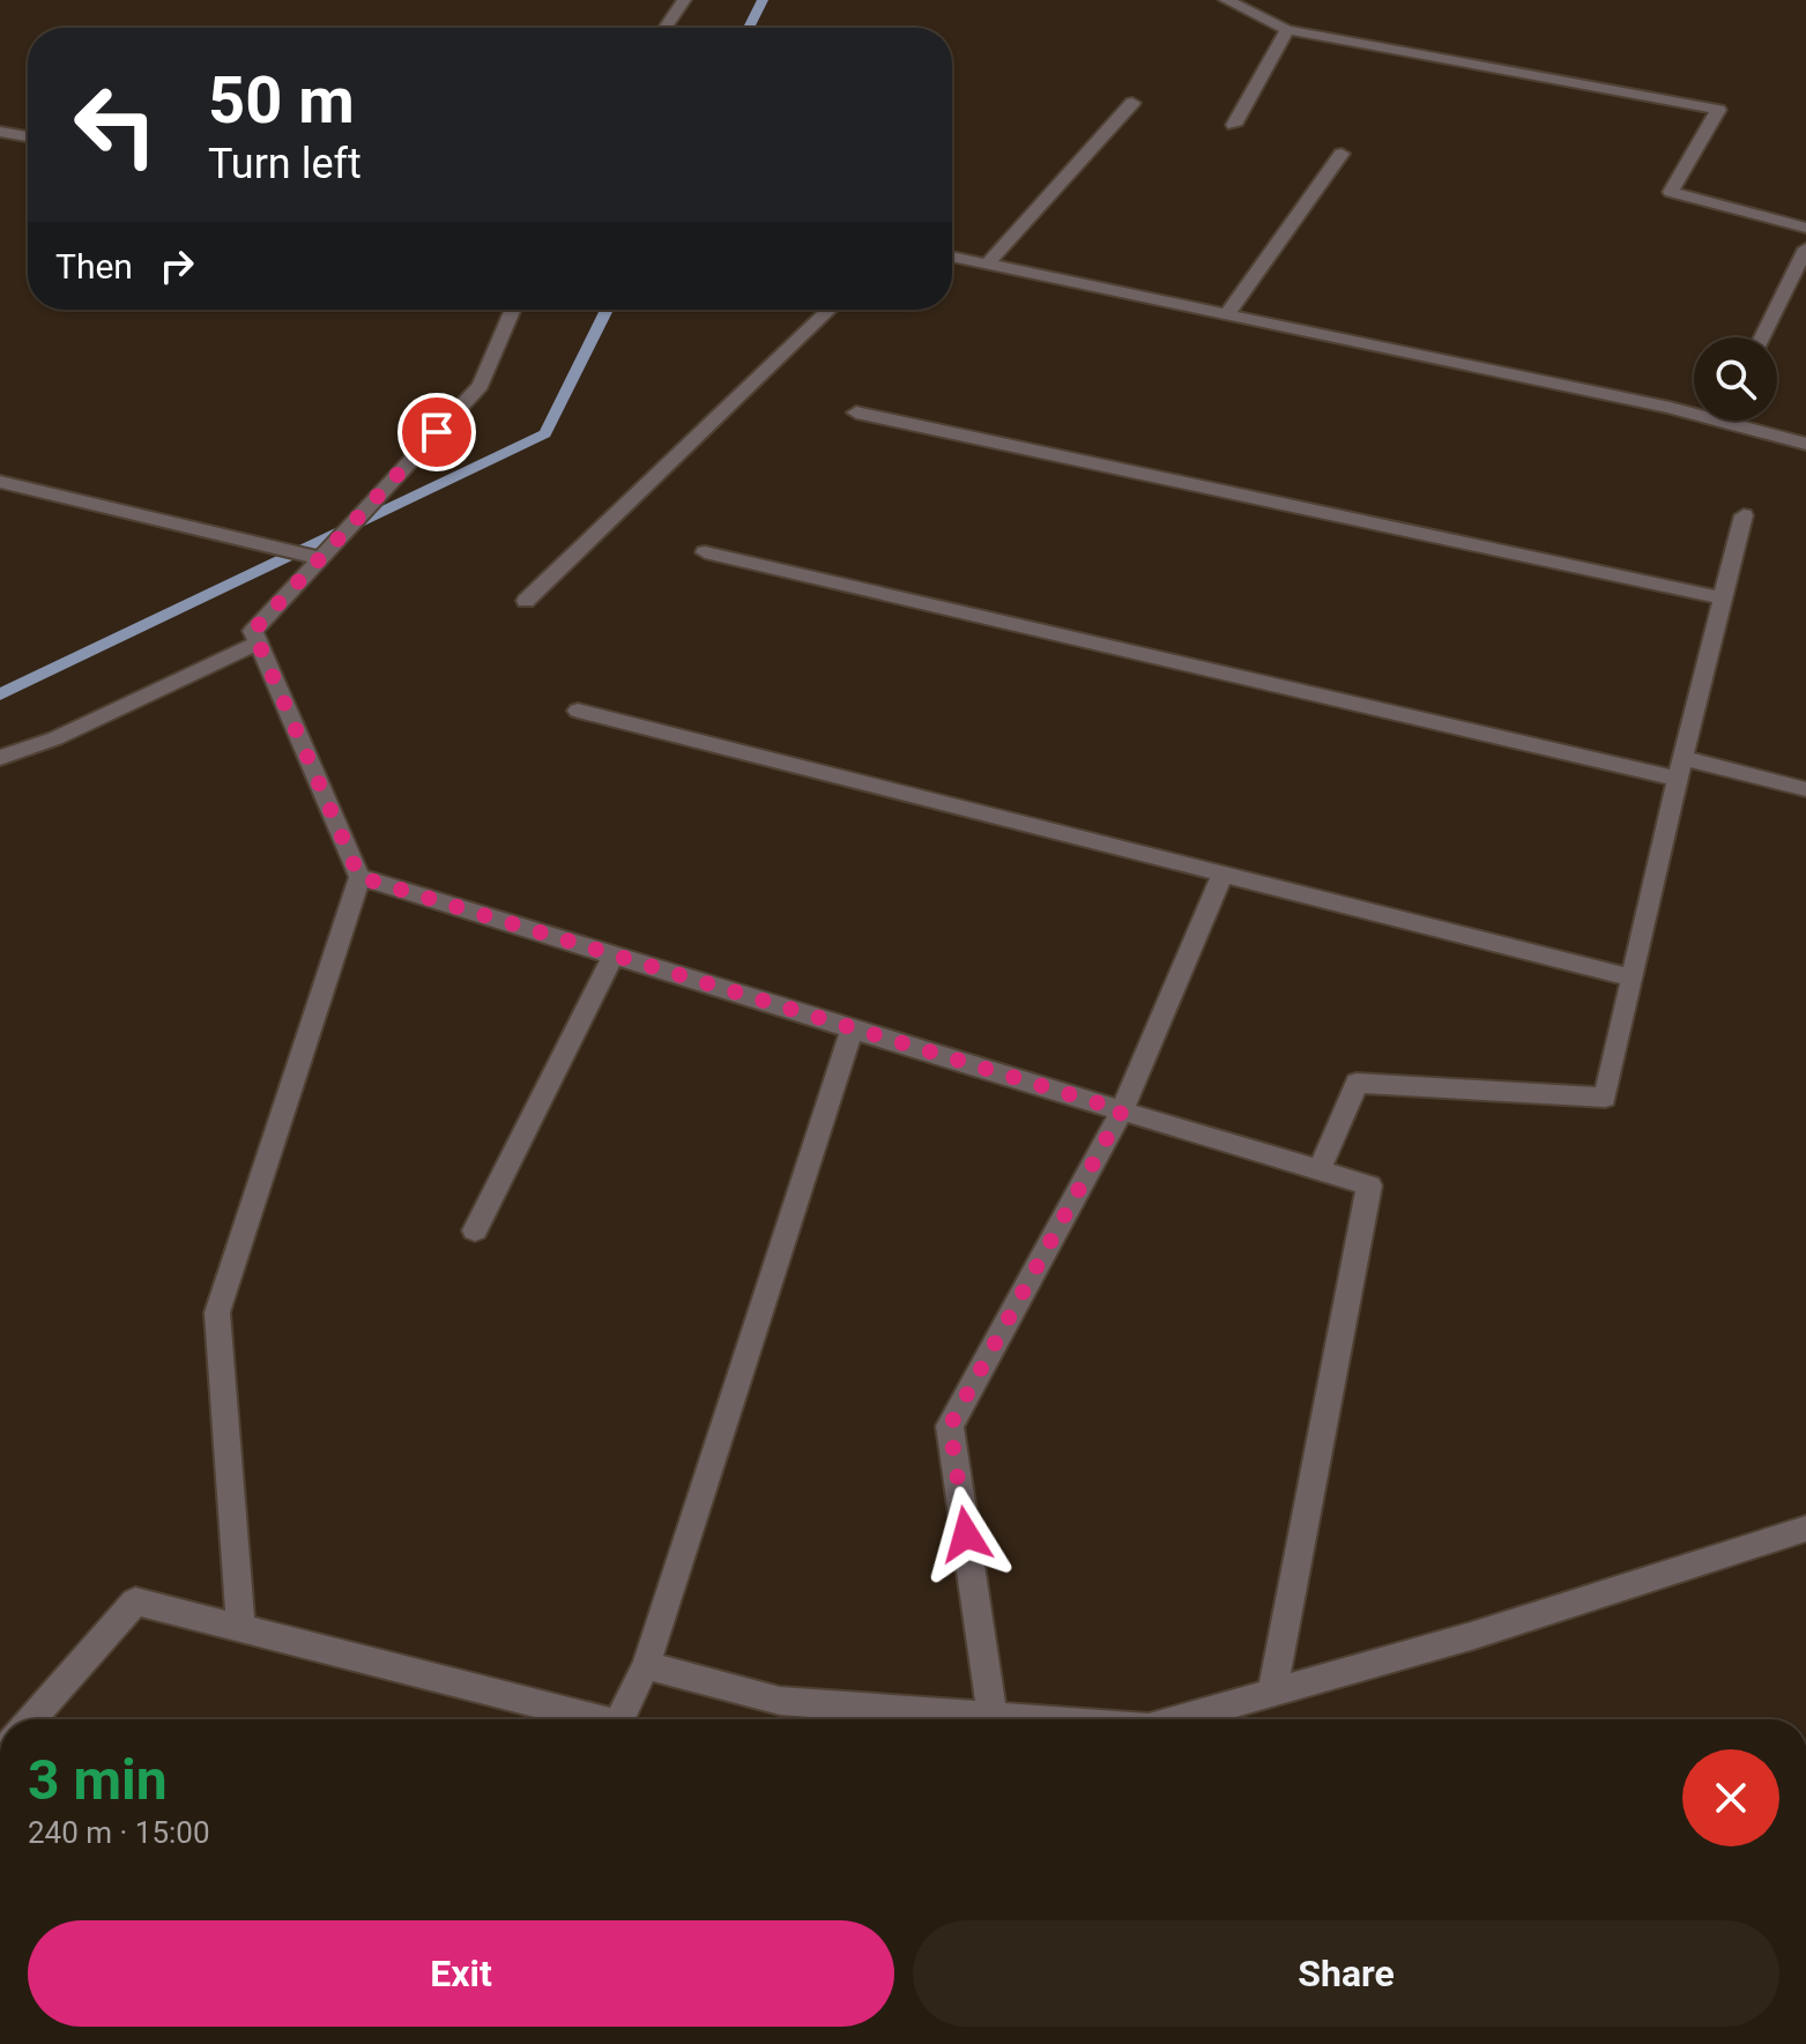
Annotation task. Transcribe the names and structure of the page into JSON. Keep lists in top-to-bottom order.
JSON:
{
  "page": {
    "turn": ["50 m", "Turn left"],
    "then": "Then",
    "heading": ["3 min", "240 m · 15:00"],
    "buttons": ["Exit", "Share"]
  }
}
